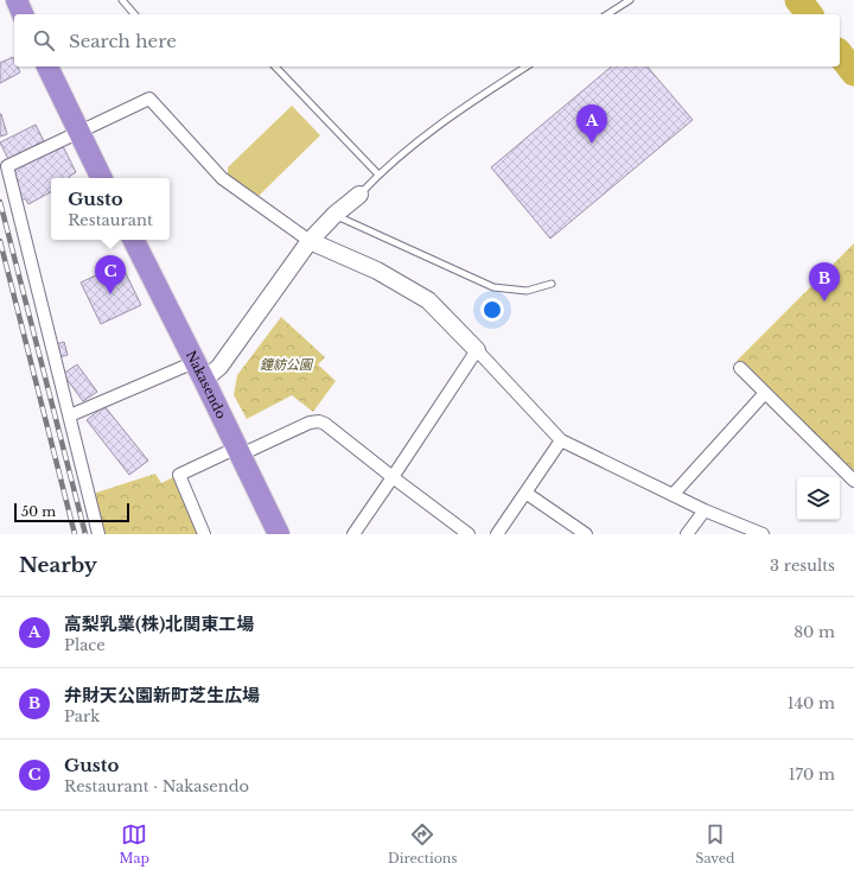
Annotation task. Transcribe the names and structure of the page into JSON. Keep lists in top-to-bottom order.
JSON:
{
  "streets": {
    "highway": ["Nakasendo"]
  },
  "parks": ["鐘紡公園"],
  "scale_bar": "50 m",
  "page": {
    "search": "Search here",
    "pins": ["A", "C", "B"],
    "popup": ["Gusto", "Restaurant"],
    "scale": "50 m",
    "heading": ["Nearby", "3 results"],
    "list": [
      {
        "mark": "A",
        "name": "高梨乳業(株)北関東工場",
        "note": "Place",
        "value": "80 m"
      },
      {
        "mark": "B",
        "name": "弁財天公園新町芝生広場",
        "note": "Park",
        "value": "140 m"
      },
      {
        "mark": "C",
        "name": "Gusto",
        "note": "Restaurant · Nakasendo",
        "value": "170 m"
      }
    ],
    "nav": ["Map", "Directions", "Saved"]
  }
}
